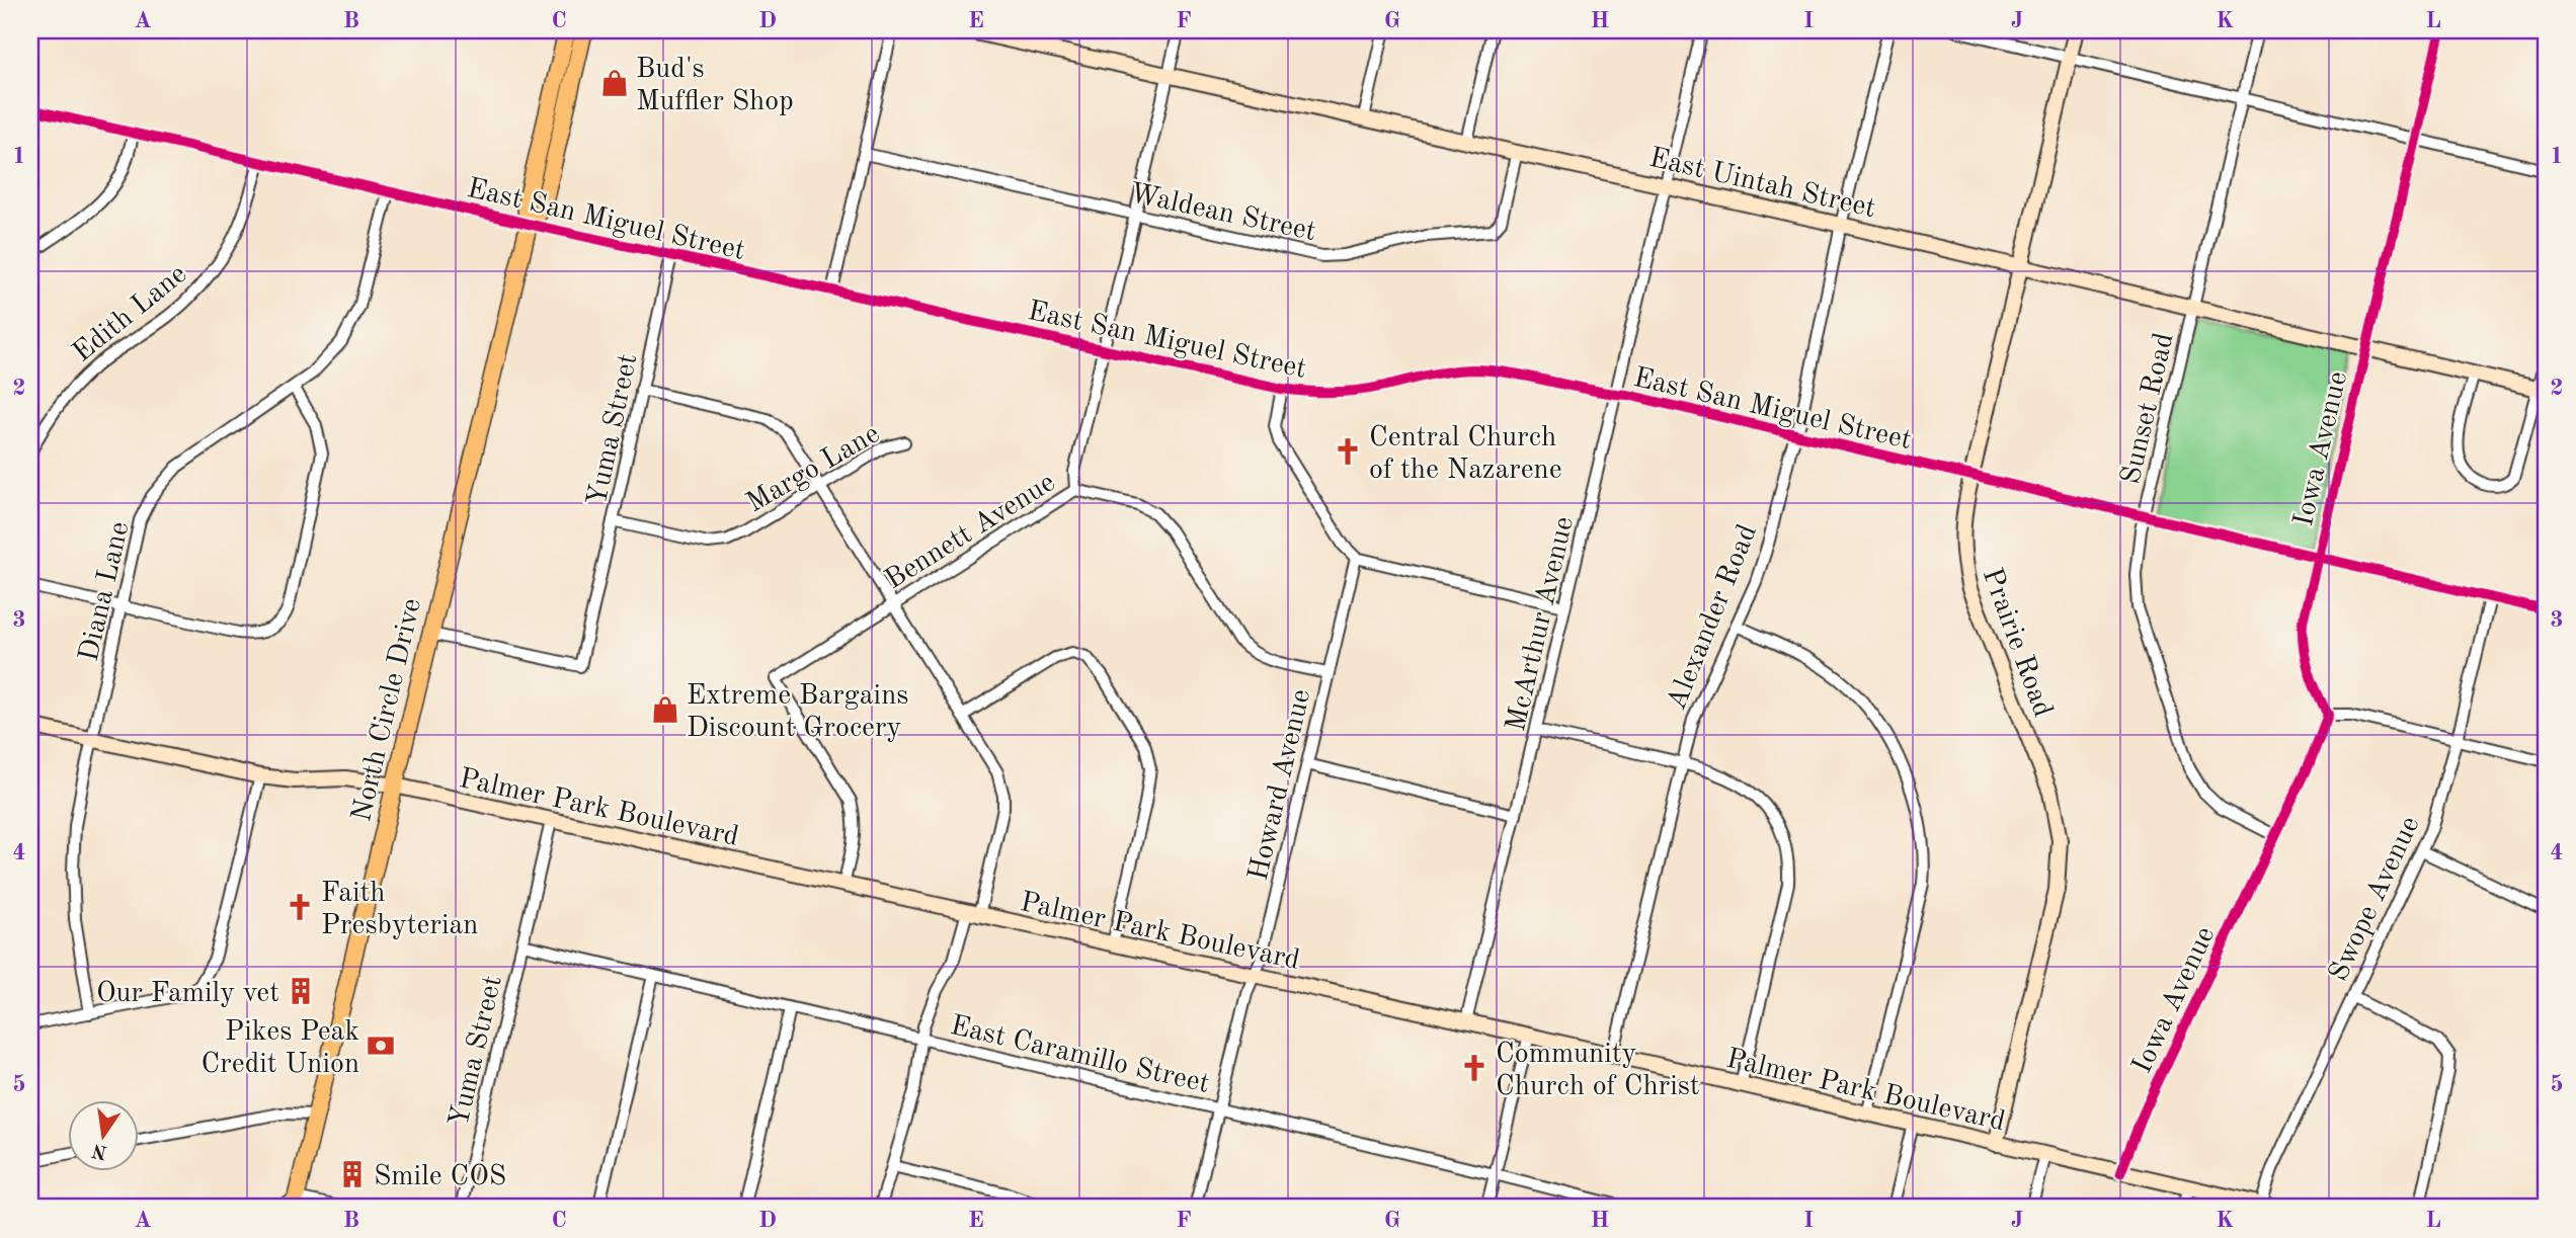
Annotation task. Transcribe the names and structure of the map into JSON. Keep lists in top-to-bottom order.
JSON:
{
  "streets": {
    "main road": [
      "East Uintah Street",
      "Prairie Road",
      "North Circle Drive",
      "Palmer Park Boulevard"
    ],
    "street": [
      "Waldean Street",
      "East San Miguel Street",
      "Edith Lane",
      "Sunset Road",
      "Yuma Street",
      "Iowa Avenue",
      "Margo Lane",
      "Bennett Avenue",
      "Diana Lane",
      "Alexander Road",
      "McArthur Avenue",
      "Howard Avenue",
      "Swope Avenue",
      "East Caramillo Street"
    ]
  },
  "crossings": [
    ["East Uintah Street", "Waldean Street"],
    ["East Uintah Street", "Sunset Road"],
    ["East Uintah Street", "Iowa Avenue"],
    ["East Uintah Street", "Bennett Avenue"],
    ["East Uintah Street", "Alexander Road"],
    ["East Uintah Street", "McArthur Avenue"],
    ["East Uintah Street", "Prairie Road"],
    ["Waldean Street", "Bennett Avenue"],
    ["East San Miguel Street", "Edith Lane"],
    ["East San Miguel Street", "Sunset Road"],
    ["East San Miguel Street", "Yuma Street"],
    ["East San Miguel Street", "Iowa Avenue"],
    ["East San Miguel Street", "Bennett Avenue"],
    ["East San Miguel Street", "Diana Lane"],
    ["East San Miguel Street", "Alexander Road"],
    ["East San Miguel Street", "McArthur Avenue"],
    ["East San Miguel Street", "Prairie Road"],
    ["East San Miguel Street", "North Circle Drive"],
    ["East San Miguel Street", "Swope Avenue"],
    ["Sunset Road", "Iowa Avenue"],
    ["Yuma Street", "Margo Lane"],
    ["Yuma Street", "Palmer Park Boulevard"],
    ["Yuma Street", "East Caramillo Street"],
    ["Iowa Avenue", "Palmer Park Boulevard"],
    ["Bennett Avenue", "Palmer Park Boulevard"],
    ["Diana Lane", "Palmer Park Boulevard"],
    ["Alexander Road", "Palmer Park Boulevard"],
    ["McArthur Avenue", "Palmer Park Boulevard"],
    ["Prairie Road", "Palmer Park Boulevard"],
    ["North Circle Drive", "Palmer Park Boulevard"],
    ["Howard Avenue", "Palmer Park Boulevard"],
    ["Howard Avenue", "East Caramillo Street"],
    ["Palmer Park Boulevard", "Swope Avenue"]
  ],
  "places": {
    "shop": ["Bud's Muffler Shop", "Extreme Bargains Discount Grocery"],
    "church": ["Central Church of the Nazarene", "Faith Presbyterian", "Community Church of Christ"],
    "building": ["Our Family vet", "Smile COS"],
    "bank": ["Pikes Peak Credit Union"]
  },
  "north": "bottom",
  "grid": {
    "columns": [
      "A",
      "B",
      "C",
      "D",
      "E",
      "F",
      "G",
      "H",
      "I",
      "J",
      "K",
      "L"
    ],
    "rows": [
      "1",
      "2",
      "3",
      "4",
      "5"
    ]
  }
}
